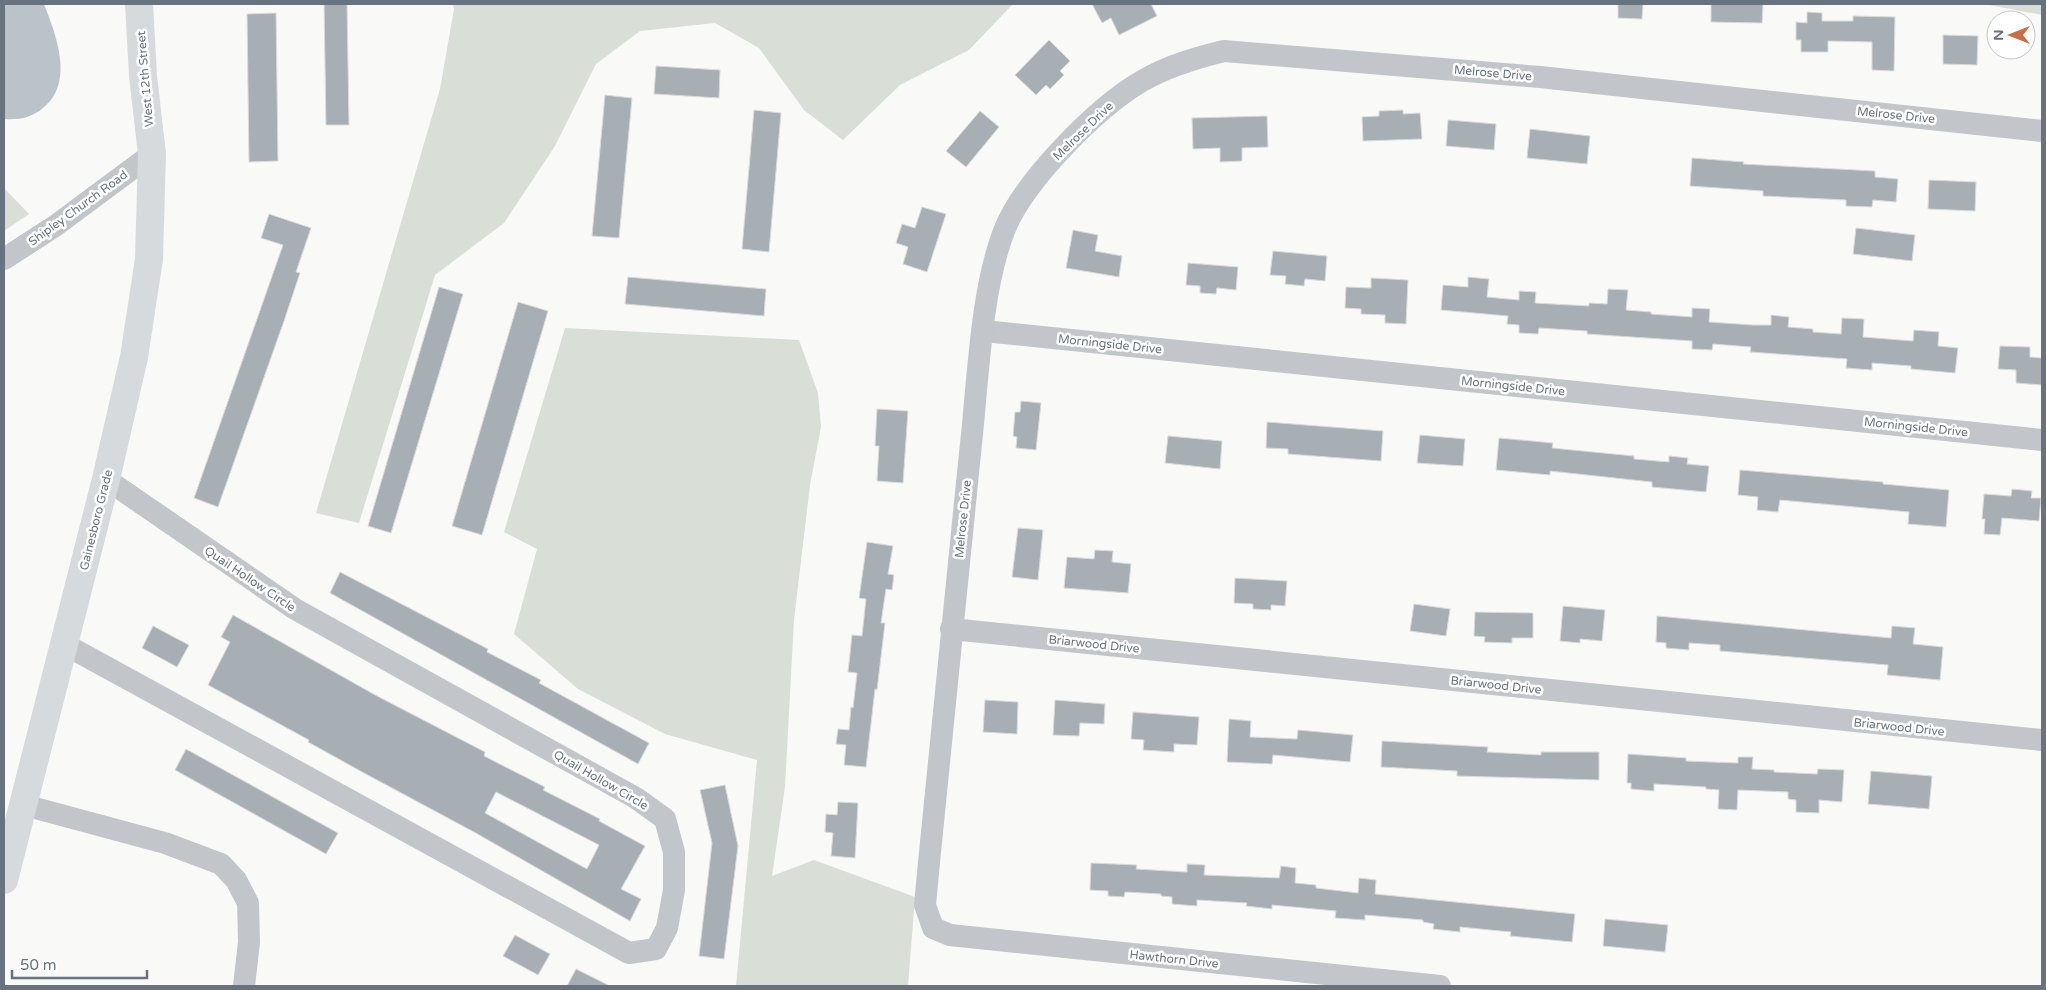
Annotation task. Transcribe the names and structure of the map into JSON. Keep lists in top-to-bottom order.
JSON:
{
  "streets": {
    "main road": ["West 12th Street", "Gainesboro Grade"],
    "street": [
      "Melrose Drive",
      "Shipley Church Road",
      "Morningside Drive",
      "Quail Hollow Circle",
      "Briarwood Drive",
      "Hawthorn Drive"
    ]
  },
  "crossings": [
    ["Melrose Drive", "Morningside Drive"],
    ["Melrose Drive", "Briarwood Drive"],
    ["Melrose Drive", "Hawthorn Drive"],
    ["West 12th Street", "Shipley Church Road"],
    ["West 12th Street", "Gainesboro Grade"],
    ["Shipley Church Road", "Gainesboro Grade"],
    ["Gainesboro Grade", "Quail Hollow Circle"]
  ],
  "scale_bar": "50 m",
  "north": "left"
}
